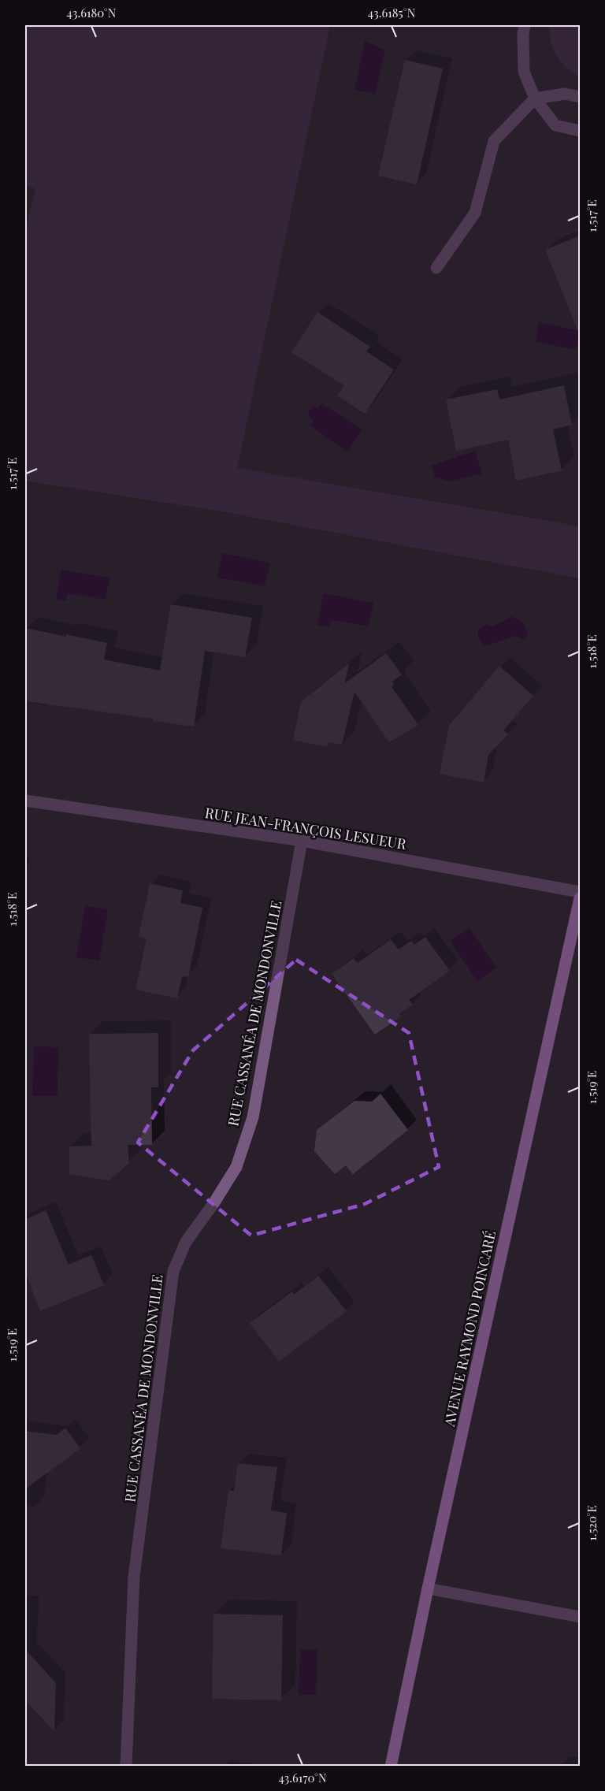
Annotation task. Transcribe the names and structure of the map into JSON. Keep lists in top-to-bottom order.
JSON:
{
  "streets": {
    "main road": ["AVENUE RAYMOND POINCARÉ"],
    "street": ["RUE JEAN-FRANÇOIS LESUEUR", "RUE CASSANÉA DE MONDONVILLE"]
  },
  "crossings": [
    ["RUE JEAN-FRANÇOIS LESUEUR", "RUE CASSANÉA DE MONDONVILLE"]
  ],
  "coordinates": [
    "43.6180°N",
    "43.6185°N",
    "1.517°E",
    "1.518°E",
    "1.519°E",
    "1.520°E",
    "43.6170°N"
  ]
}
